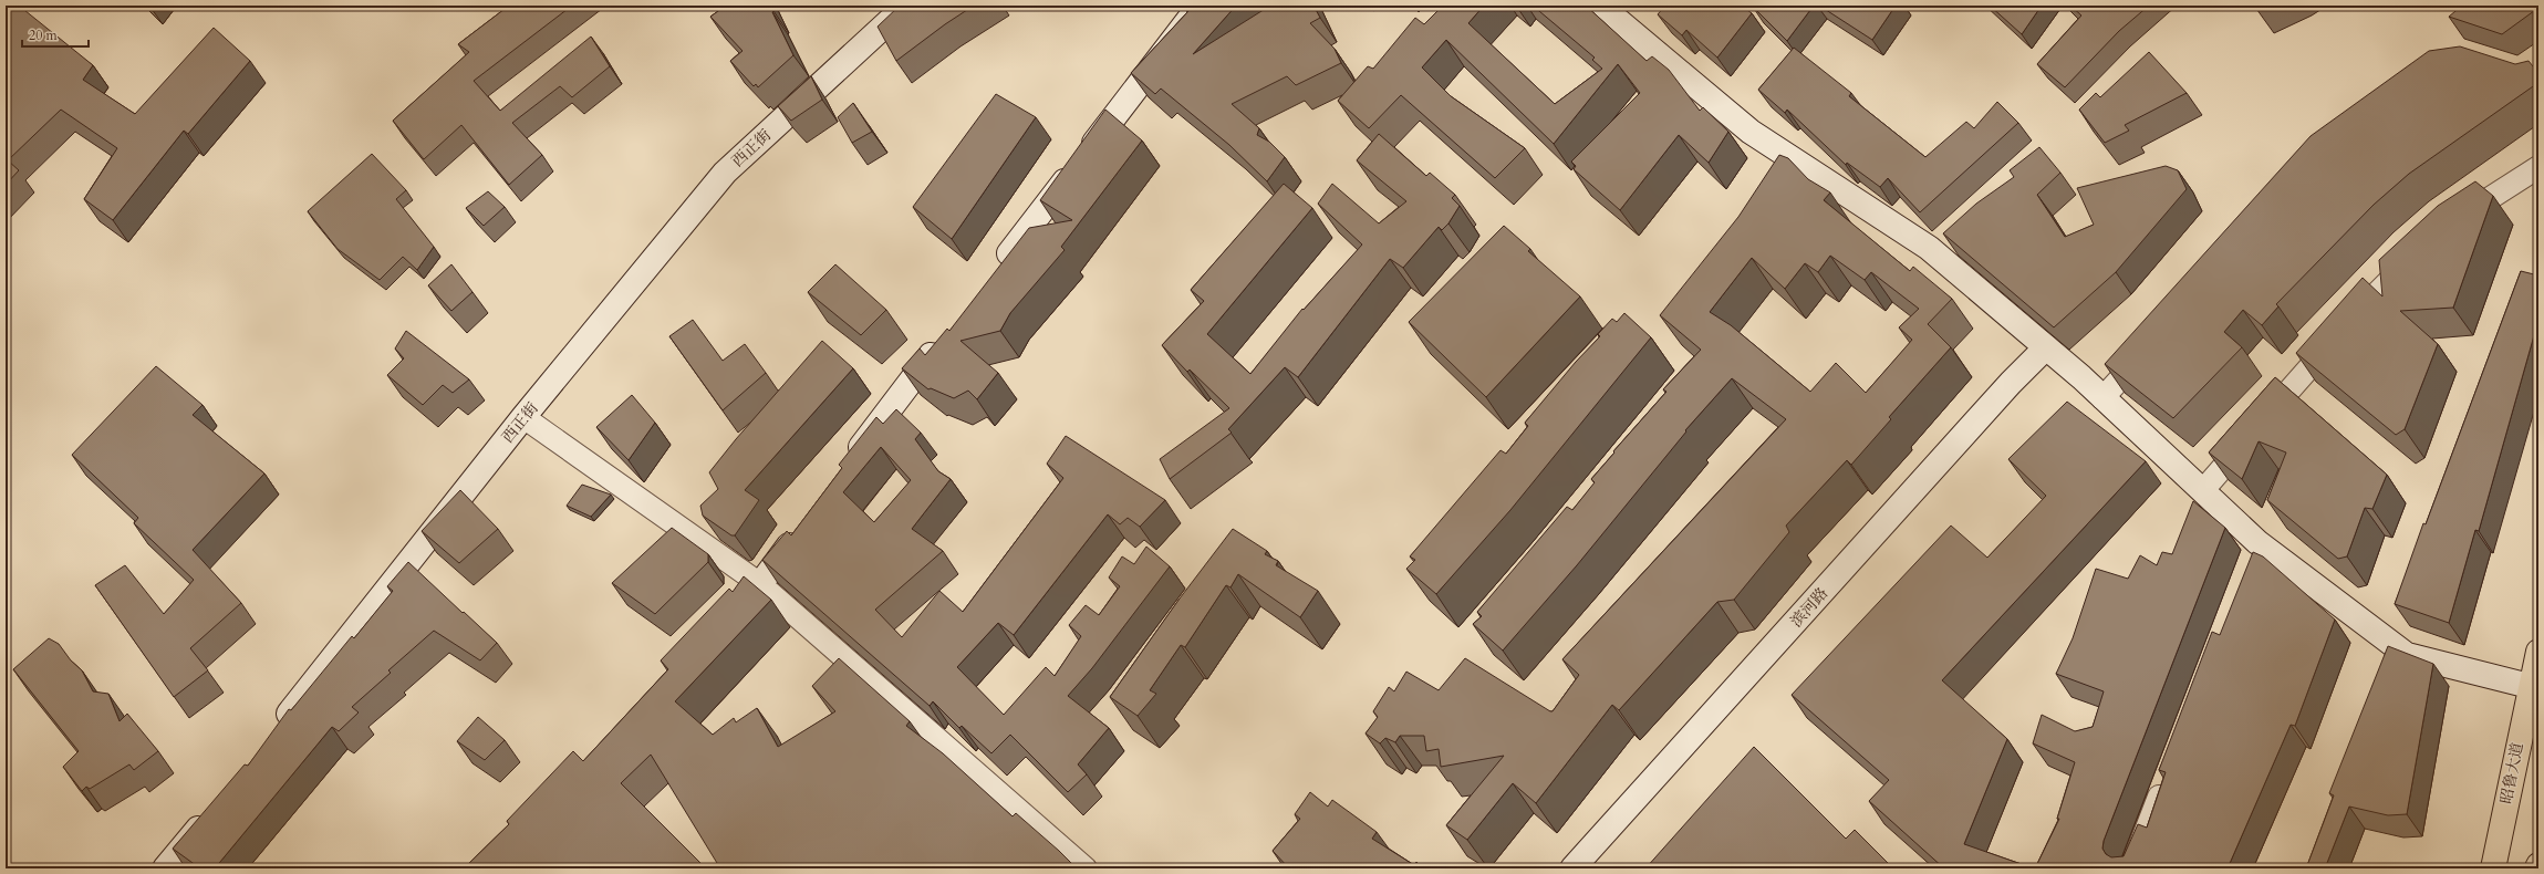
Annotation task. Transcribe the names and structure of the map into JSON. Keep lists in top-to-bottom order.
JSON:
{
  "streets": {
    "highway": ["昭鲁大道"],
    "street": ["西正街", "滨河路"]
  },
  "scale_bar": "20 m"
}
